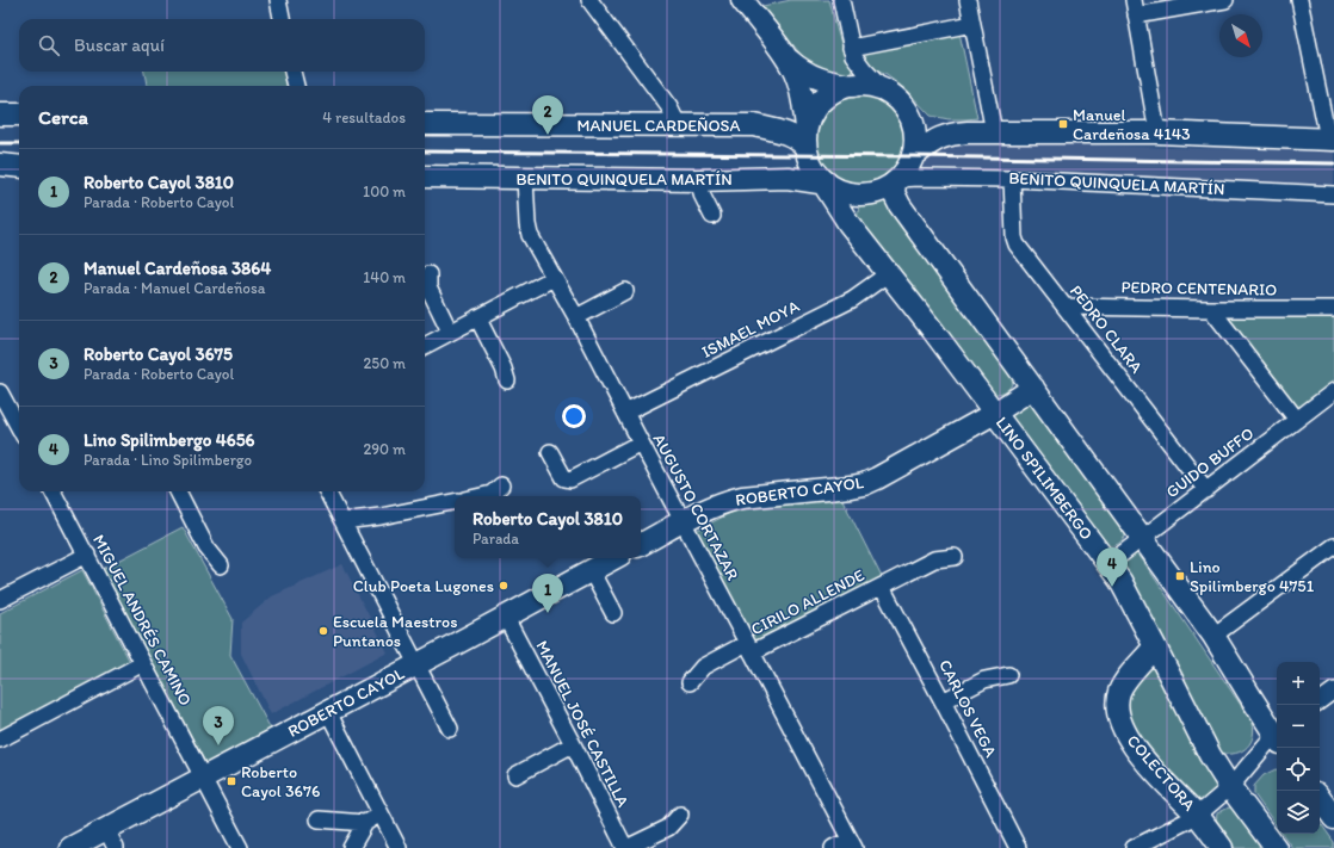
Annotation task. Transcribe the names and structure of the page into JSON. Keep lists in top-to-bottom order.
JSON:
{
  "streets": {
    "main road": [
      "MANUEL CARDEÑOSA",
      "BENITO QUINQUELA MARTÍN",
      "LINO SPILIMBERGO",
      "ROBERTO CAYOL",
      "COLECTORA"
    ],
    "street": [
      "PEDRO CENTENARIO",
      "ISMAEL MOYA",
      "PEDRO CLARA",
      "GUIDO BUFFO",
      "AUGUSTO CORTAZAR",
      "CIRILO ALLENDE",
      "MIGUEL ANDRÉS CAMINO",
      "CARLOS VEGA",
      "MANUEL JOSÉ CASTILLA"
    ]
  },
  "crossings": [
    ["MANUEL CARDEÑOSA", "BENITO QUINQUELA MARTÍN"],
    ["MANUEL CARDEÑOSA", "LINO SPILIMBERGO"],
    ["BENITO QUINQUELA MARTÍN", "PEDRO CLARA"],
    ["BENITO QUINQUELA MARTÍN", "LINO SPILIMBERGO"],
    ["BENITO QUINQUELA MARTÍN", "AUGUSTO CORTAZAR"],
    ["PEDRO CENTENARIO", "PEDRO CLARA"],
    ["ISMAEL MOYA", "LINO SPILIMBERGO"],
    ["ISMAEL MOYA", "AUGUSTO CORTAZAR"],
    ["PEDRO CLARA", "GUIDO BUFFO"],
    ["GUIDO BUFFO", "LINO SPILIMBERGO"],
    ["LINO SPILIMBERGO", "ROBERTO CAYOL"],
    ["LINO SPILIMBERGO", "COLECTORA"],
    ["ROBERTO CAYOL", "AUGUSTO CORTAZAR"],
    ["ROBERTO CAYOL", "MIGUEL ANDRÉS CAMINO"],
    ["ROBERTO CAYOL", "MANUEL JOSÉ CASTILLA"],
    ["AUGUSTO CORTAZAR", "CIRILO ALLENDE"],
    ["CIRILO ALLENDE", "CARLOS VEGA"]
  ],
  "places": {
    "transit": ["Manuel Cardeñosa 4143", "Lino Spilimbergo 4751", "Roberto Cayol 3676"],
    "other": ["Club Poeta Lugones", "Escuela Maestros Puntanos"]
  },
  "north": "bottom right",
  "page": {
    "search": "Buscar aquí",
    "heading": ["Cerca", "4 resultados"],
    "pins": [
      "2",
      "4",
      "1",
      "3"
    ],
    "list": [
      {
        "mark": "1",
        "name": "Roberto Cayol 3810",
        "note": "Parada · Roberto Cayol",
        "value": "100 m"
      },
      {
        "mark": "2",
        "name": "Manuel Cardeñosa 3864",
        "note": "Parada · Manuel Cardeñosa",
        "value": "140 m"
      },
      {
        "mark": "3",
        "name": "Roberto Cayol 3675",
        "note": "Parada · Roberto Cayol",
        "value": "250 m"
      },
      {
        "mark": "4",
        "name": "Lino Spilimbergo 4656",
        "note": "Parada · Lino Spilimbergo",
        "value": "290 m"
      }
    ],
    "popup": ["Roberto Cayol 3810", "Parada"],
    "map_buttons": ["+", "−"]
  }
}
